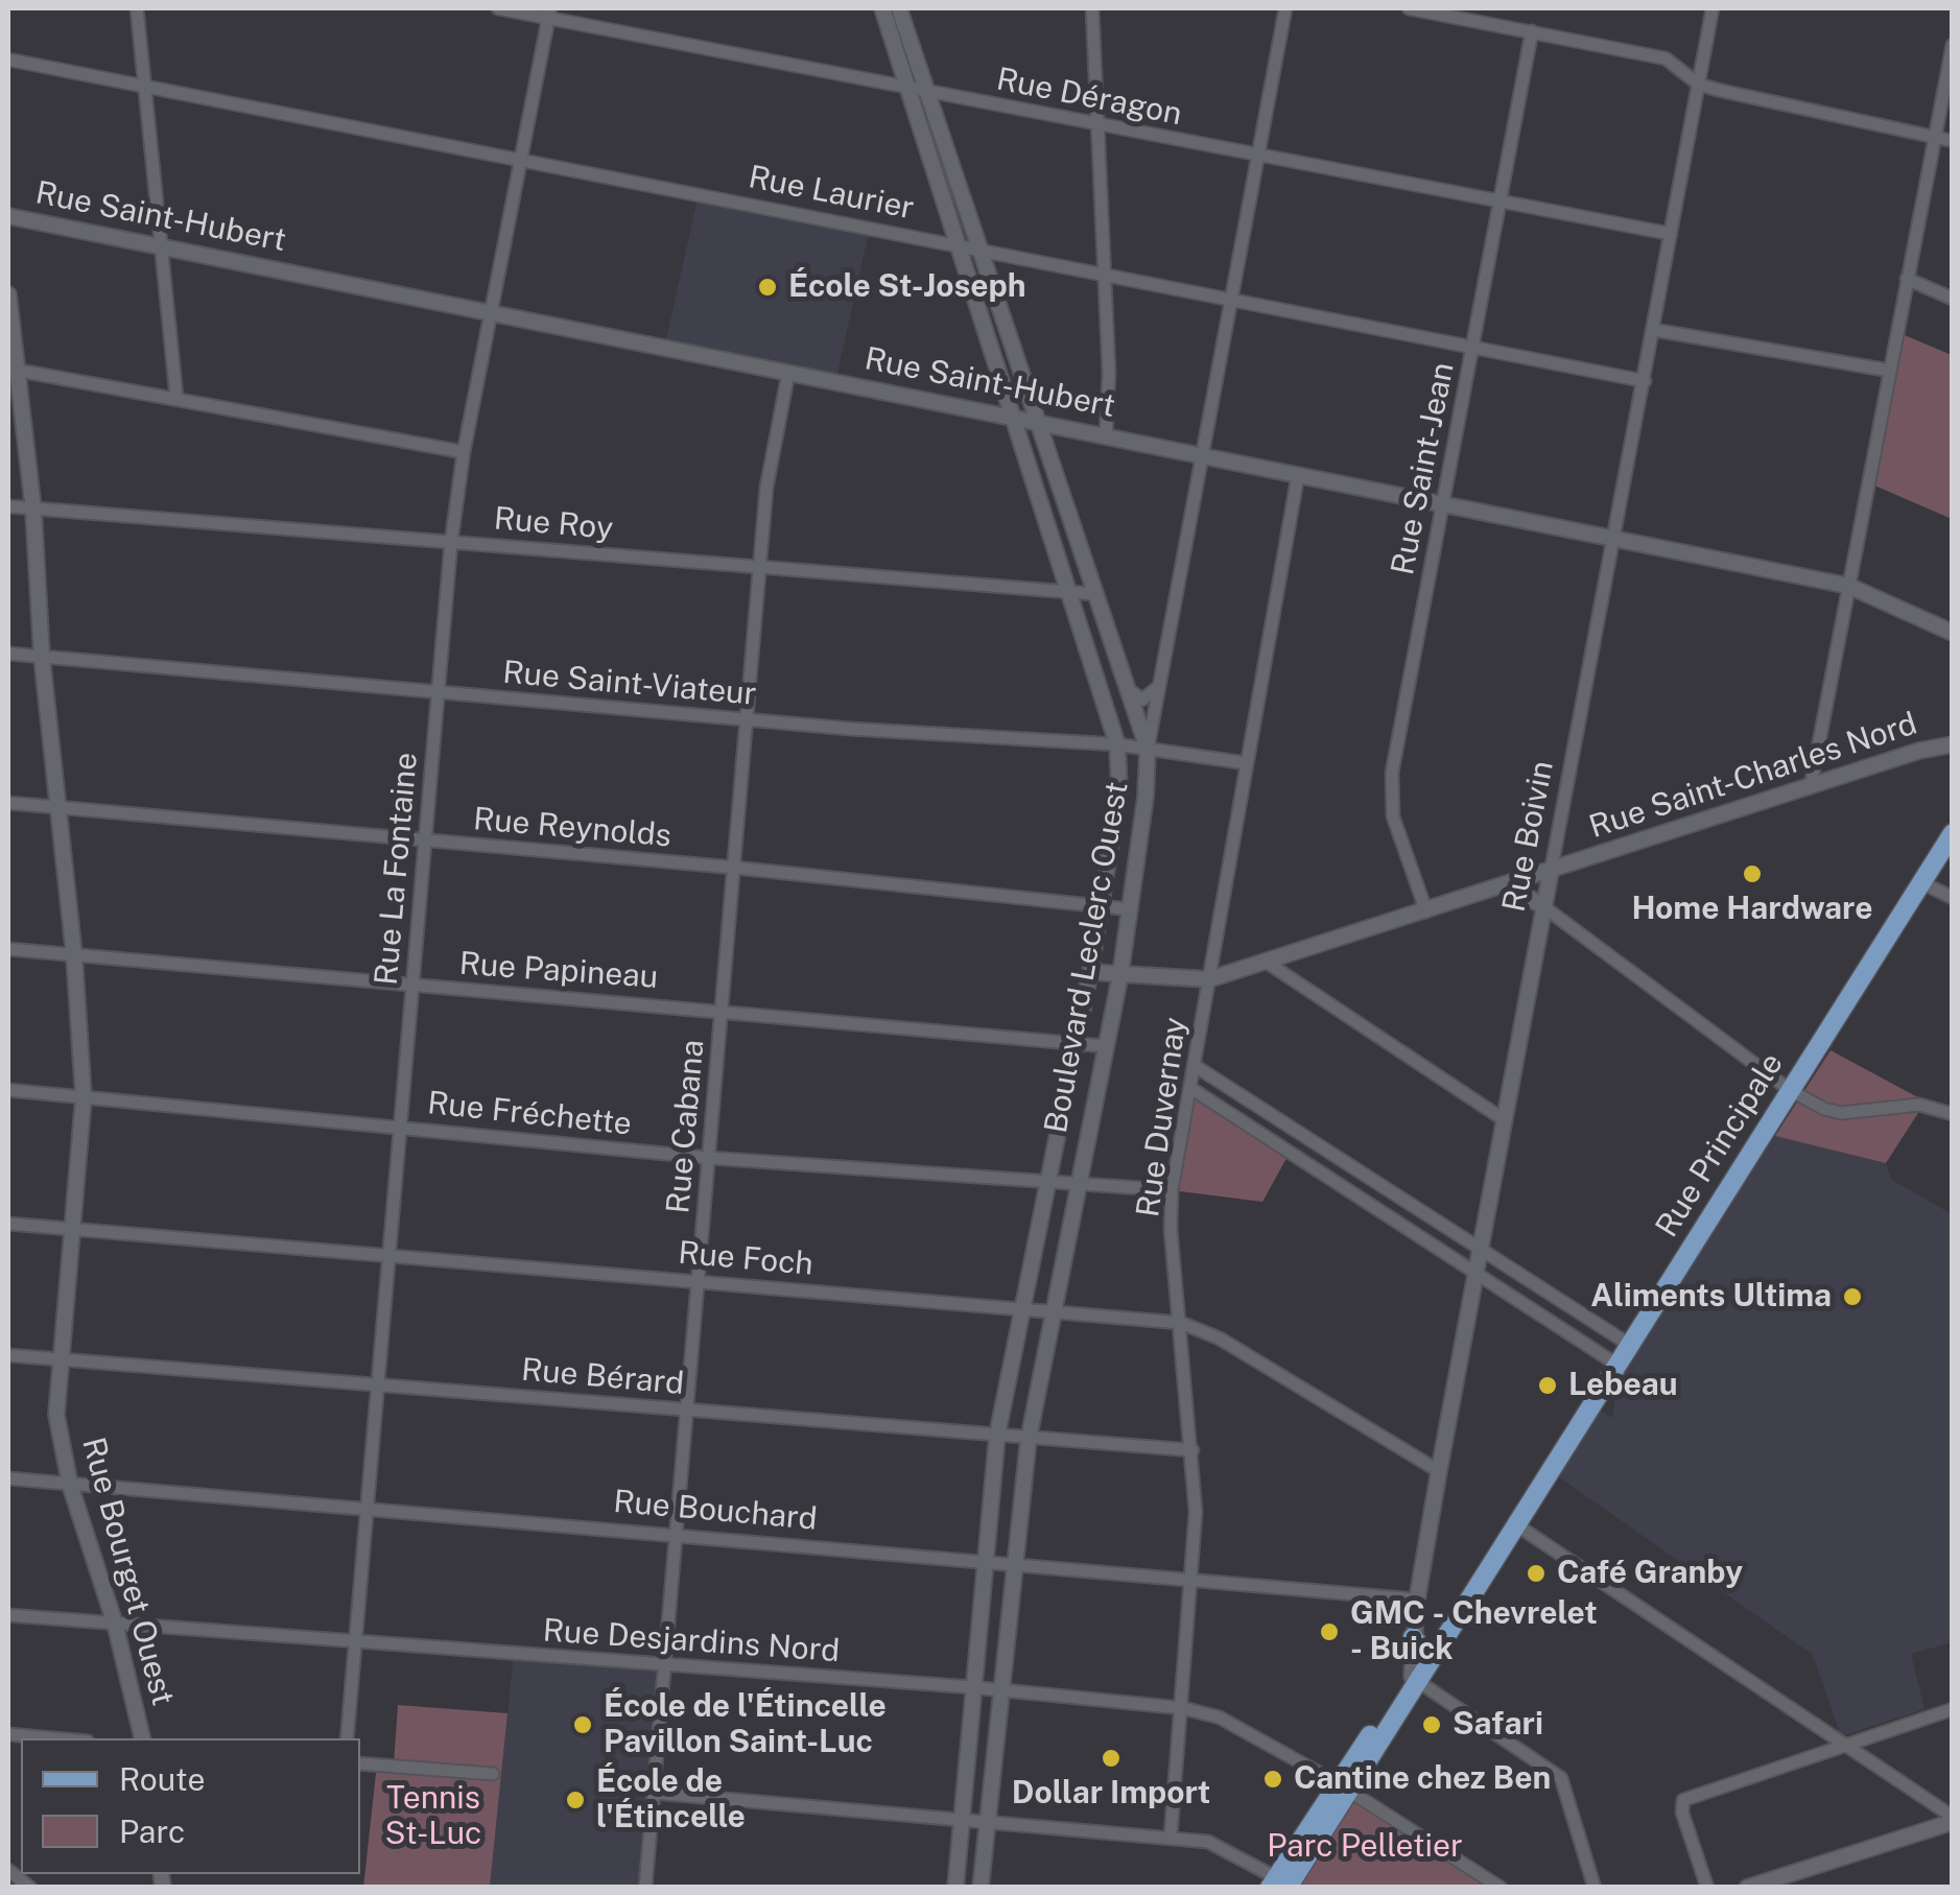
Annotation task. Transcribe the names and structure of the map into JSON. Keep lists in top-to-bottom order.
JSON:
{
  "streets": {
    "main road": ["Rue Principale"],
    "street": [
      "Rue Déragon",
      "Rue Laurier",
      "Rue Saint-Hubert",
      "Rue Saint-Jean",
      "Rue Roy",
      "Rue Saint-Viateur",
      "Rue Saint-Charles Nord",
      "Rue Reynolds",
      "Rue Boivin",
      "Rue La Fontaine",
      "Boulevard Leclerc Ouest",
      "Rue Papineau",
      "Rue Fréchette",
      "Rue Duvernay",
      "Rue Cabana",
      "Rue Foch",
      "Rue Bérard",
      "Rue Bouchard",
      "Rue Bourget Ouest",
      "Rue Desjardins Nord"
    ]
  },
  "crossings": [
    ["Rue Déragon", "Rue Saint-Jean"],
    ["Rue Déragon", "Rue Boivin"],
    ["Rue Déragon", "Rue La Fontaine"],
    ["Rue Déragon", "Boulevard Leclerc Ouest"],
    ["Rue Laurier", "Rue Saint-Jean"],
    ["Rue Laurier", "Rue Boivin"],
    ["Rue Laurier", "Rue La Fontaine"],
    ["Rue Laurier", "Boulevard Leclerc Ouest"],
    ["Rue Saint-Hubert", "Rue Saint-Jean"],
    ["Rue Saint-Hubert", "Rue Boivin"],
    ["Rue Saint-Hubert", "Rue La Fontaine"],
    ["Rue Saint-Hubert", "Boulevard Leclerc Ouest"],
    ["Rue Saint-Hubert", "Rue Duvernay"],
    ["Rue Saint-Hubert", "Rue Cabana"],
    ["Rue Saint-Jean", "Rue Saint-Charles Nord"],
    ["Rue Roy", "Rue La Fontaine"],
    ["Rue Roy", "Boulevard Leclerc Ouest"],
    ["Rue Roy", "Rue Cabana"],
    ["Rue Roy", "Rue Bourget Ouest"],
    ["Rue Saint-Viateur", "Rue La Fontaine"],
    ["Rue Saint-Viateur", "Boulevard Leclerc Ouest"],
    ["Rue Saint-Viateur", "Rue Duvernay"],
    ["Rue Saint-Viateur", "Rue Cabana"],
    ["Rue Saint-Viateur", "Rue Bourget Ouest"],
    ["Rue Saint-Charles Nord", "Rue Boivin"],
    ["Rue Saint-Charles Nord", "Boulevard Leclerc Ouest"],
    ["Rue Saint-Charles Nord", "Rue Duvernay"],
    ["Rue Reynolds", "Rue La Fontaine"],
    ["Rue Reynolds", "Boulevard Leclerc Ouest"],
    ["Rue Reynolds", "Rue Cabana"],
    ["Rue Reynolds", "Rue Bourget Ouest"],
    ["Rue Boivin", "Rue Principale"],
    ["Rue Boivin", "Rue Foch"],
    ["Rue Boivin", "Rue Bouchard"],
    ["Rue La Fontaine", "Rue Papineau"],
    ["Rue La Fontaine", "Rue Fréchette"],
    ["Rue La Fontaine", "Rue Foch"],
    ["Rue La Fontaine", "Rue Bérard"],
    ["Rue La Fontaine", "Rue Bouchard"],
    ["Rue La Fontaine", "Rue Desjardins Nord"],
    ["Boulevard Leclerc Ouest", "Rue Papineau"],
    ["Boulevard Leclerc Ouest", "Rue Fréchette"],
    ["Boulevard Leclerc Ouest", "Rue Foch"],
    ["Boulevard Leclerc Ouest", "Rue Bérard"],
    ["Boulevard Leclerc Ouest", "Rue Bouchard"],
    ["Boulevard Leclerc Ouest", "Rue Desjardins Nord"],
    ["Rue Papineau", "Rue Cabana"],
    ["Rue Papineau", "Rue Bourget Ouest"],
    ["Rue Fréchette", "Rue Duvernay"],
    ["Rue Fréchette", "Rue Cabana"],
    ["Rue Fréchette", "Rue Bourget Ouest"],
    ["Rue Duvernay", "Rue Foch"],
    ["Rue Duvernay", "Rue Bérard"],
    ["Rue Duvernay", "Rue Bouchard"],
    ["Rue Duvernay", "Rue Desjardins Nord"],
    ["Rue Cabana", "Rue Foch"],
    ["Rue Cabana", "Rue Bérard"],
    ["Rue Cabana", "Rue Bouchard"],
    ["Rue Cabana", "Rue Desjardins Nord"],
    ["Rue Principale", "Rue Desjardins Nord"],
    ["Rue Foch", "Rue Bourget Ouest"],
    ["Rue Bérard", "Rue Bourget Ouest"],
    ["Rue Bouchard", "Rue Bourget Ouest"],
    ["Rue Bourget Ouest", "Rue Desjardins Nord"]
  ],
  "parks": ["Tennis St-Luc", "Parc Pelletier"],
  "places": [
    "École St-Joseph",
    "Home Hardware",
    "Aliments Ultima",
    "Lebeau",
    "Café Granby",
    "GMC - Chevrelet - Buick",
    "École de l'Étincelle Pavillon Saint-Luc",
    "Safari",
    "Dollar Import",
    "Cantine chez Ben",
    "École de l'Étincelle"
  ],
  "legend": ["Route", "Parc"]
}
